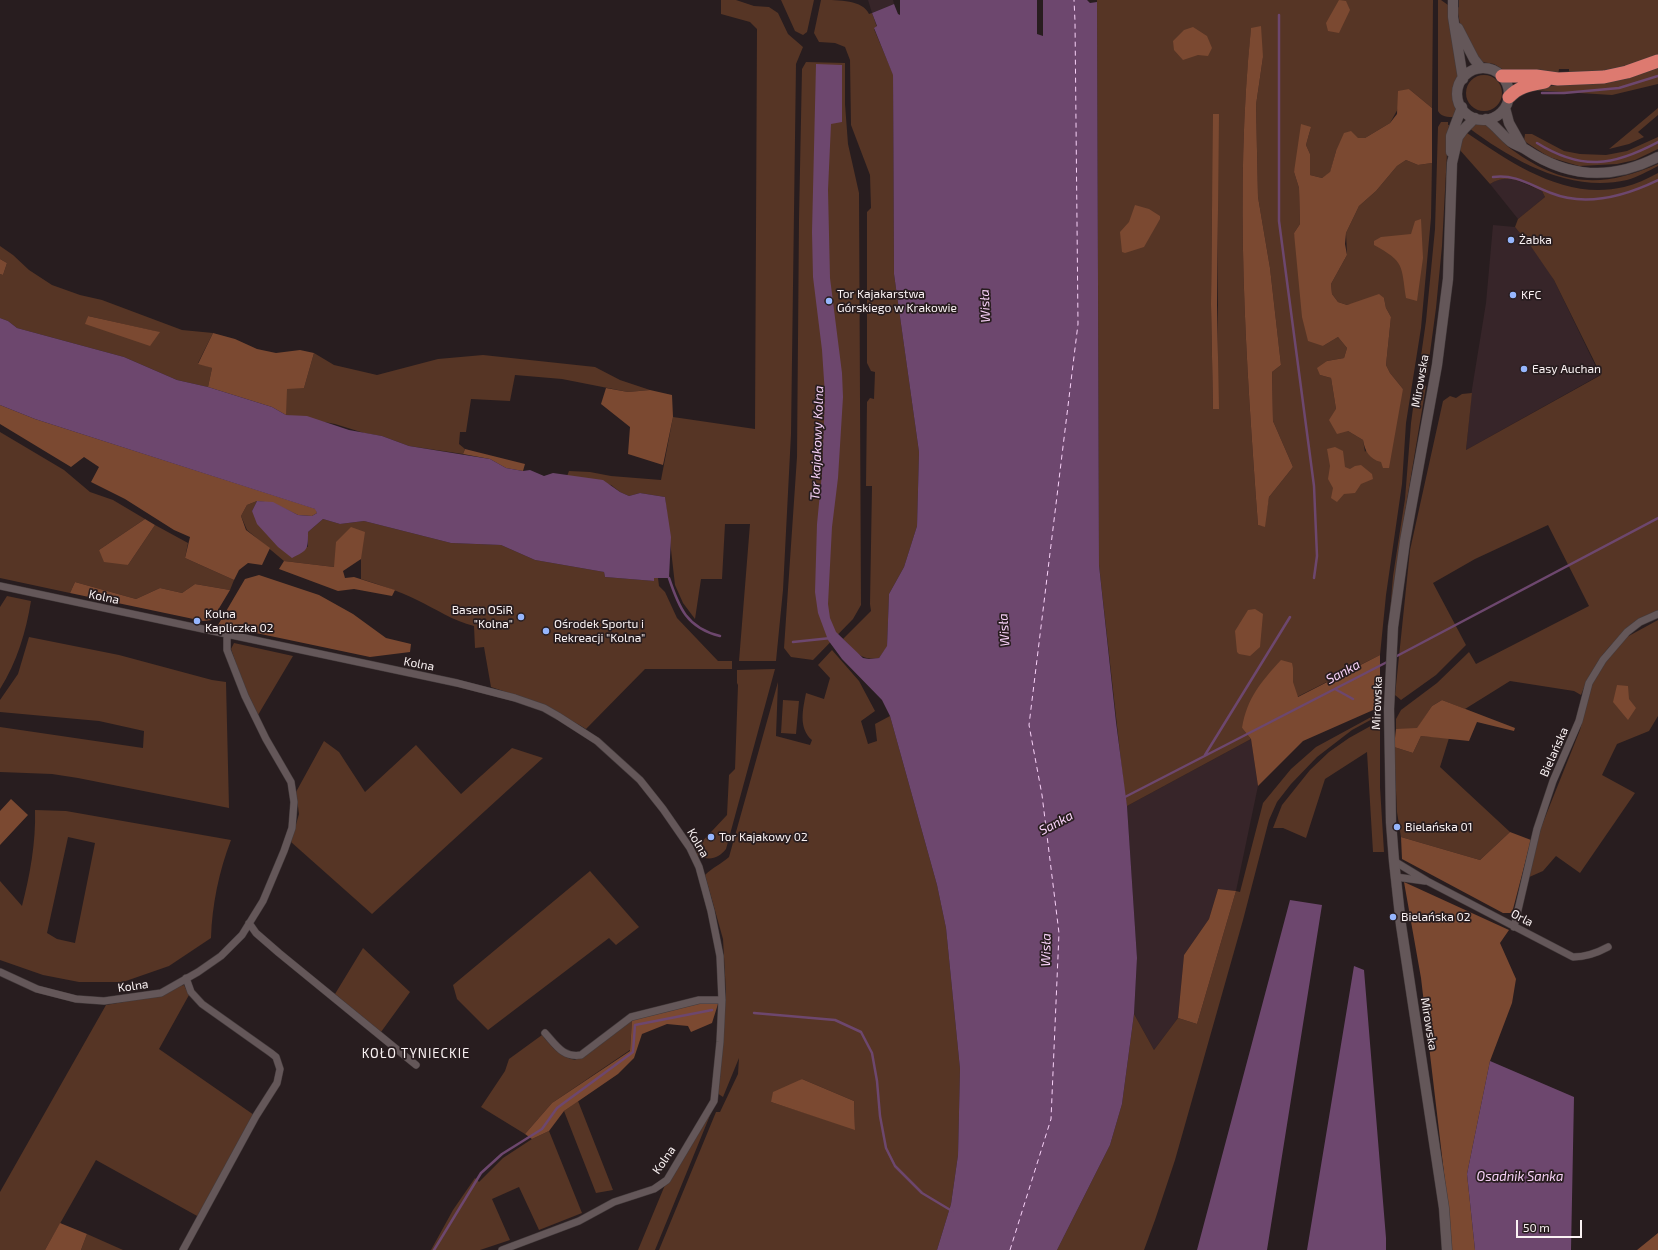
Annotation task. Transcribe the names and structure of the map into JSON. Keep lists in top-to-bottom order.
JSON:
{
  "streets": {
    "main road": ["Mirowska"],
    "street": ["Kolna", "Bielańska", "Orla"]
  },
  "crossings": [
    ["Mirowska", "Orla"],
    ["Bielańska", "Orla"]
  ],
  "districts": ["KOŁO TYNIECKIE"],
  "water": [
    "Wisła",
    "Tor kajakowy Kolna",
    "Sanka",
    "Osadnik Sanka"
  ],
  "places": [
    "Żabka",
    "KFC",
    "Tor Kajakarstwa Górskiego w Krakowie",
    "Easy Auchan",
    "Basen OSiR \"Kolna\"",
    "Kolna Kapliczka 02",
    "Ośrodek Sportu i Rekreacji \"Kolna\"",
    "Bielańska 01",
    "Tor Kajakowy 02",
    "Bielańska 02"
  ],
  "scale_bar": "50 m"
}
